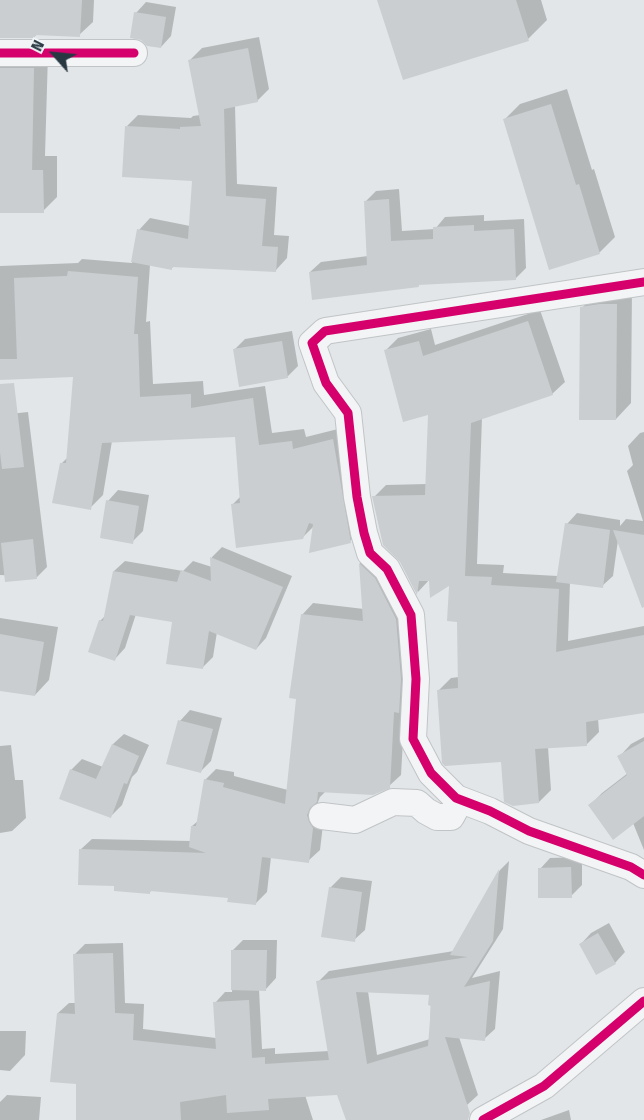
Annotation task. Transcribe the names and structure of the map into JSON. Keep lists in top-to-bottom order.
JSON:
{
  "north": "top left"
}
